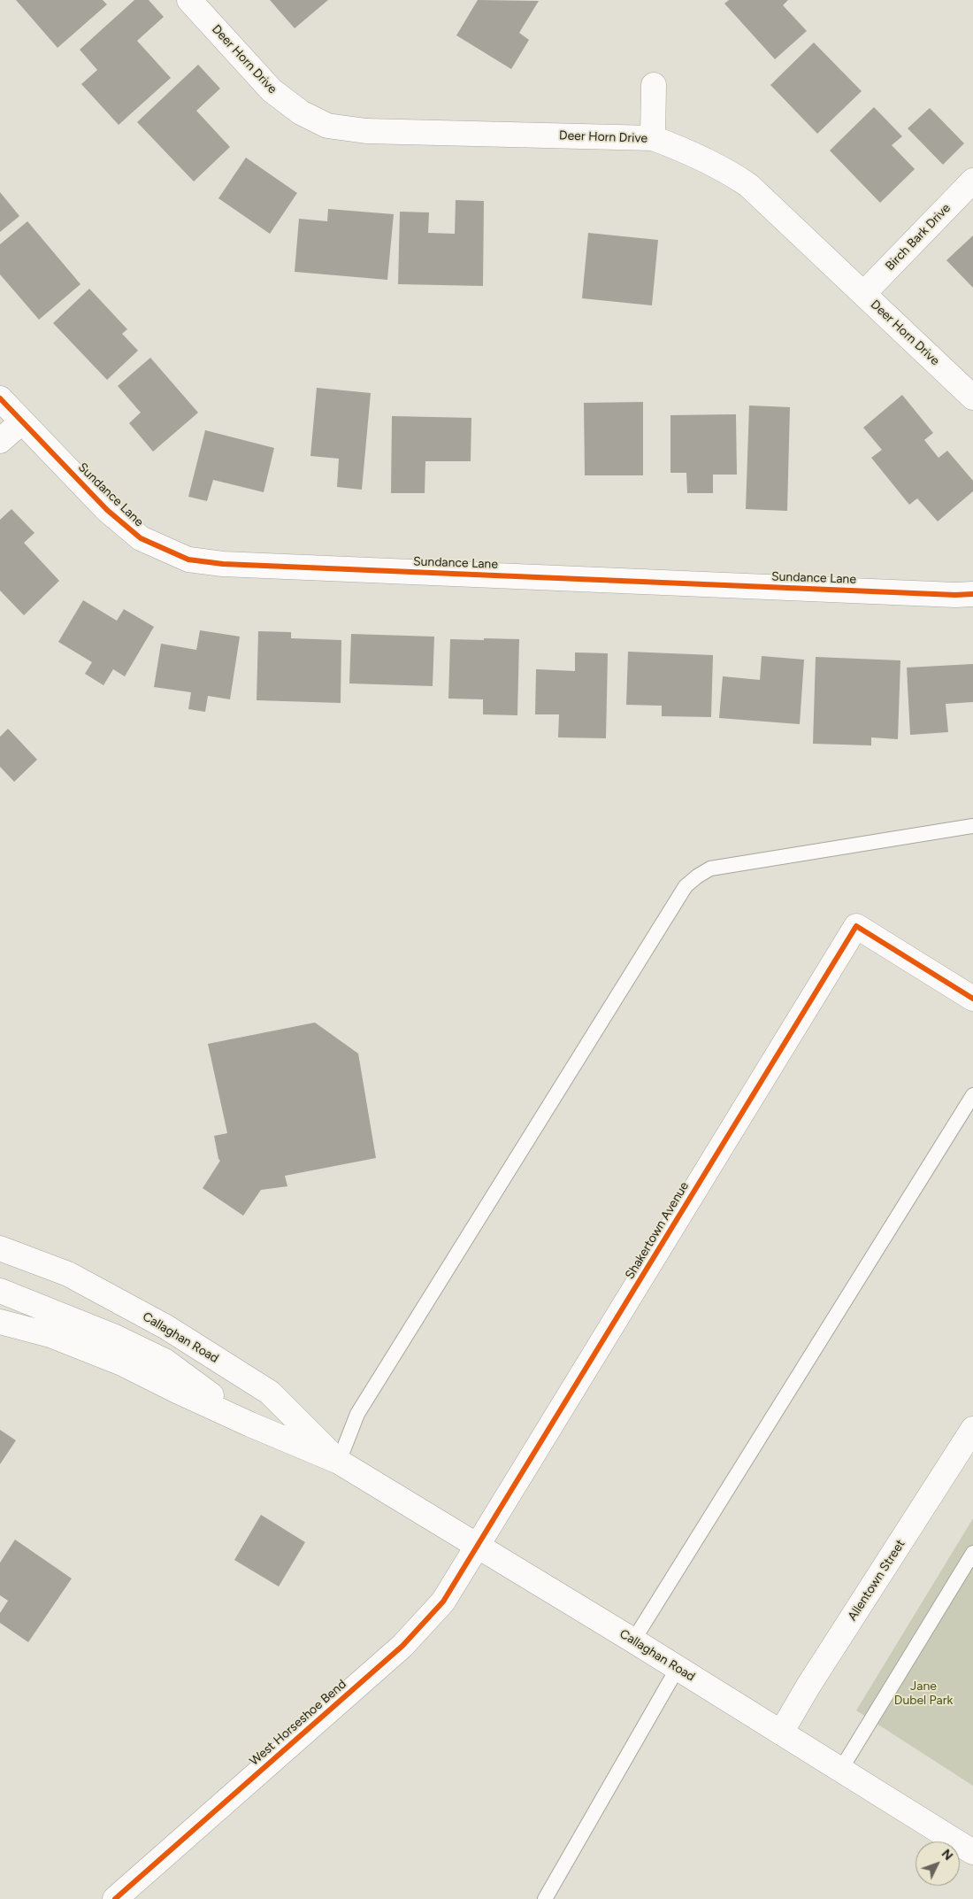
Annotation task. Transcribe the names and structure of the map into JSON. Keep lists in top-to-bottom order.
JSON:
{
  "streets": {
    "street": [
      "Deer Horn Drive",
      "Birch Bark Drive",
      "Sundance Lane",
      "Shakertown Avenue",
      "Callaghan Road",
      "Allentown Street",
      "West Horseshoe Bend"
    ]
  },
  "crossings": [
    ["Deer Horn Drive", "Birch Bark Drive"],
    ["Shakertown Avenue", "Callaghan Road"],
    ["Shakertown Avenue", "West Horseshoe Bend"],
    ["Callaghan Road", "Allentown Street"],
    ["Callaghan Road", "West Horseshoe Bend"]
  ],
  "parks": ["Jane Dubel Park"],
  "north": "top right"
}
